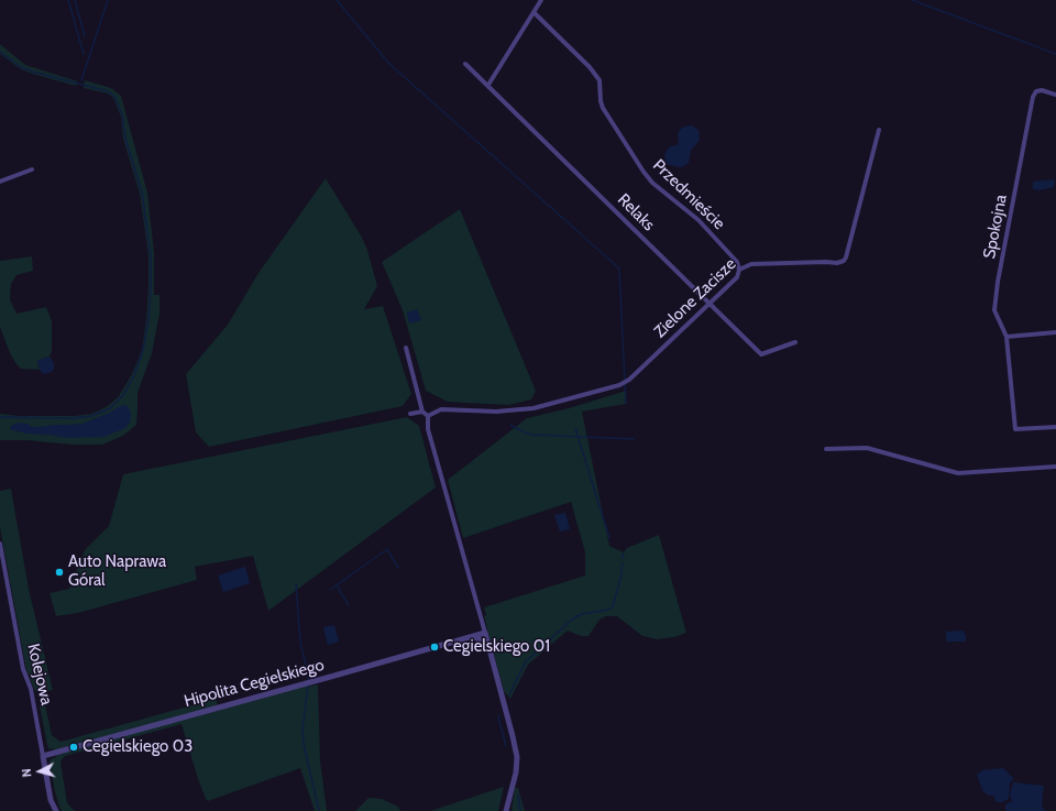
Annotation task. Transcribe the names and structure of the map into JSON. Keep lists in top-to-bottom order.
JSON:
{
  "streets": {
    "street": [
      "Przedmieście",
      "Relaks",
      "Spokojna",
      "Zielone Zacisze",
      "Kolejowa",
      "Hipolita Cegielskiego"
    ]
  },
  "crossings": [
    ["Przedmieście", "Zielone Zacisze"],
    ["Relaks", "Zielone Zacisze"],
    ["Kolejowa", "Hipolita Cegielskiego"]
  ],
  "places": ["Auto Naprawa Góral", "Cegielskiego 01", "Cegielskiego 03"],
  "north": "left"
}
